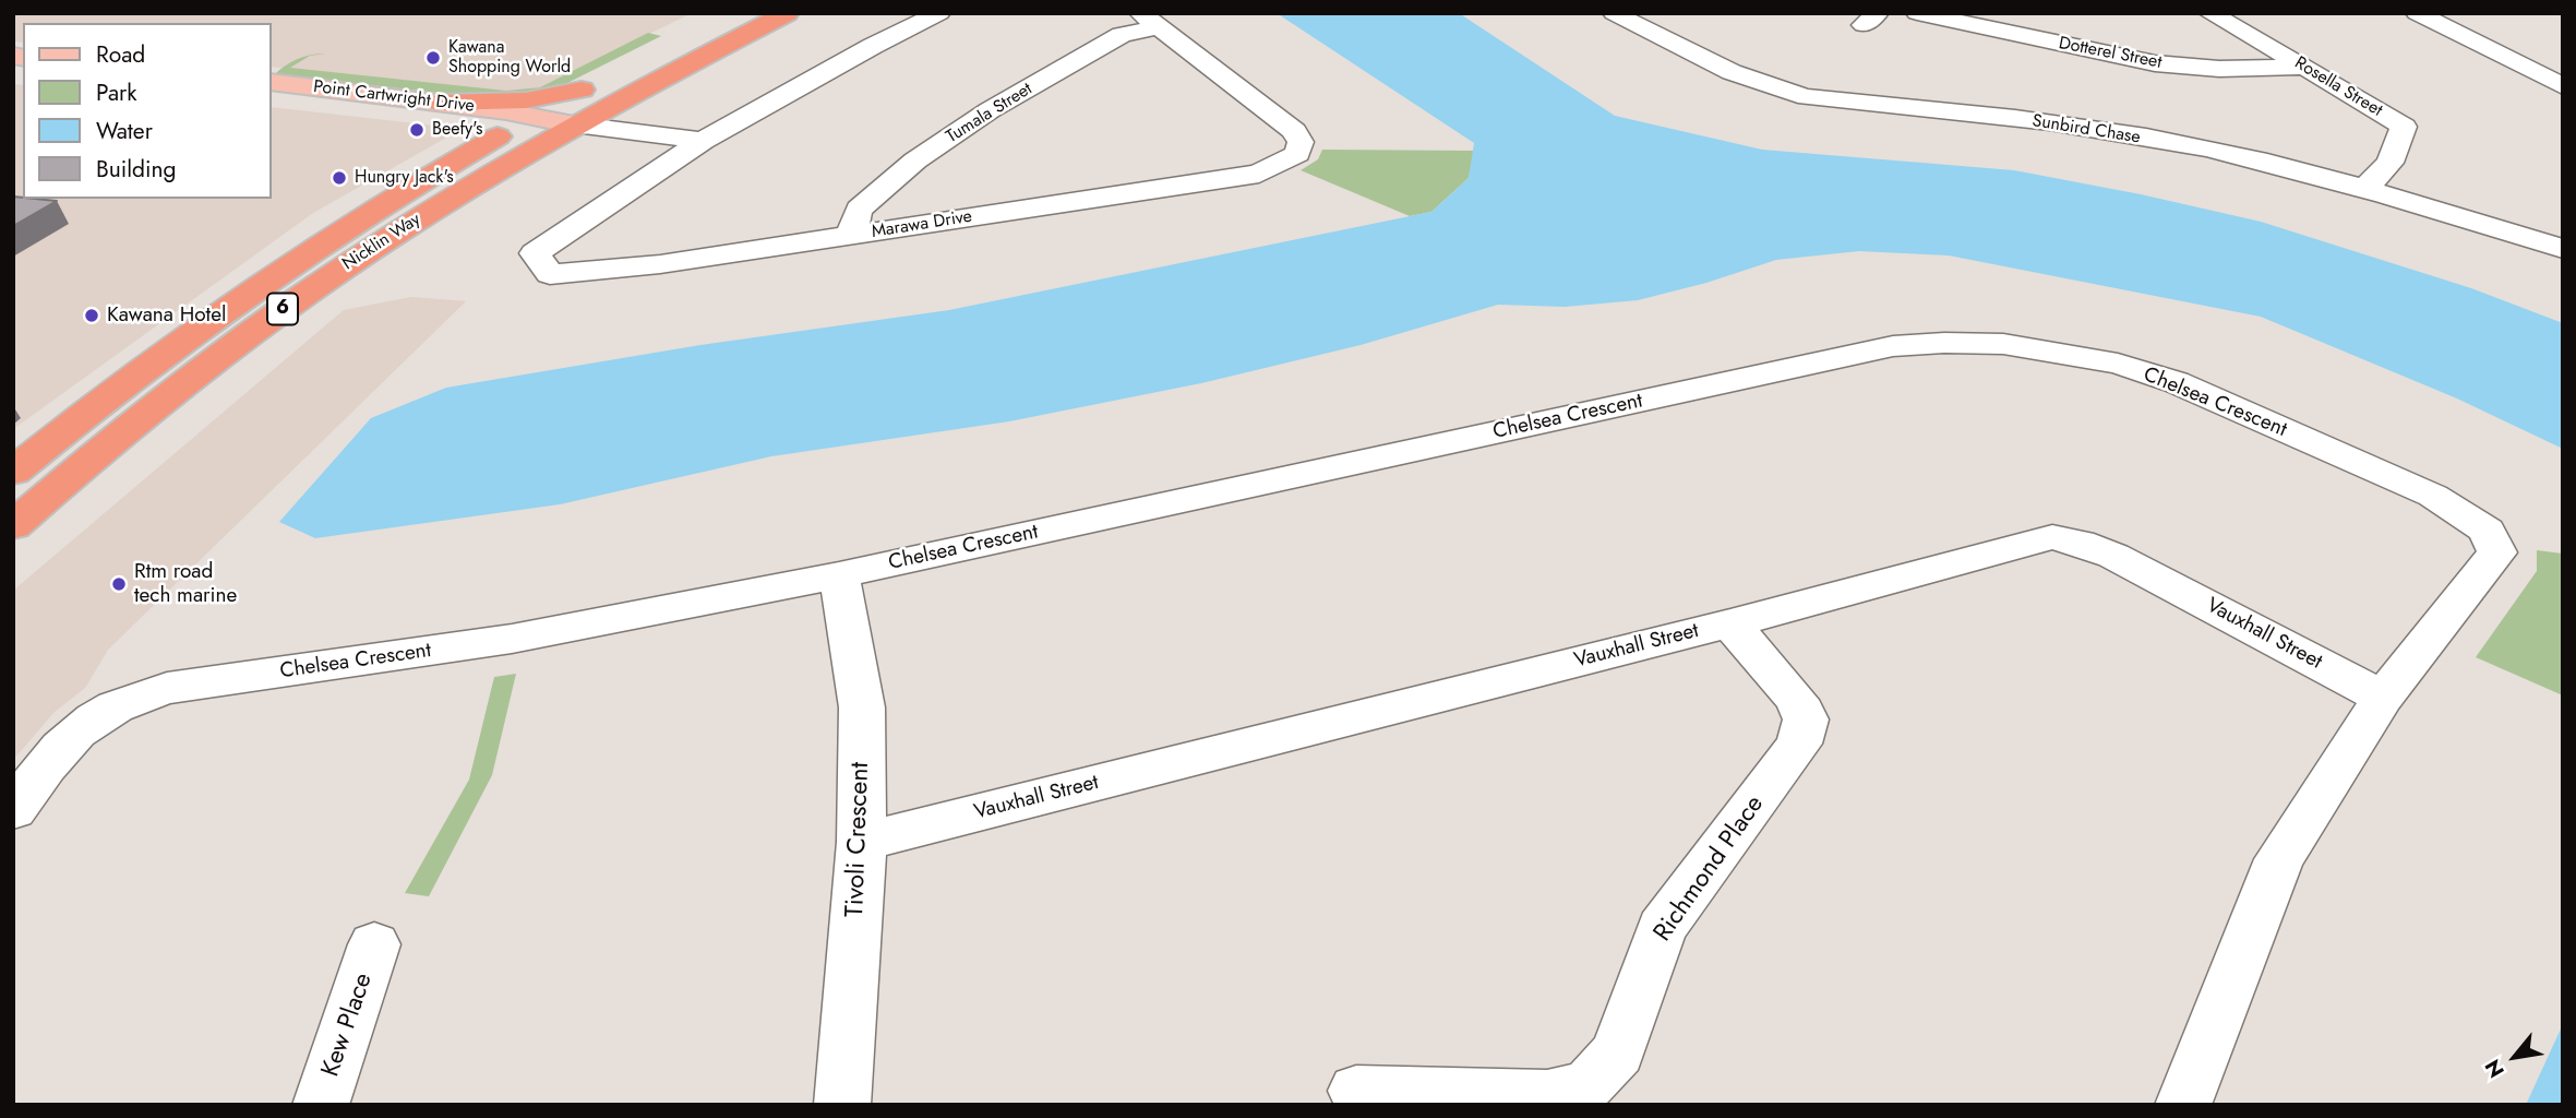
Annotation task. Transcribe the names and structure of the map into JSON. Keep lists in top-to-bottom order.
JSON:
{
  "streets": {
    "highway": ["Nicklin Way", "6"],
    "main road": ["Point Cartwright Drive"],
    "street": [
      "Dotterel Street",
      "Rosella Street",
      "Tumala Street",
      "Sunbird Chase",
      "Marawa Drive",
      "Chelsea Crescent",
      "Vauxhall Street",
      "Tivoli Crescent",
      "Richmond Place",
      "Kew Place"
    ]
  },
  "crossings": [
    ["Dotterel Street", "Rosella Street"],
    ["Rosella Street", "Sunbird Chase"],
    ["Point Cartwright Drive", "Nicklin Way"],
    ["Tumala Street", "Marawa Drive"],
    ["Chelsea Crescent", "Vauxhall Street"],
    ["Chelsea Crescent", "Tivoli Crescent"],
    ["Vauxhall Street", "Tivoli Crescent"],
    ["Vauxhall Street", "Richmond Place"]
  ],
  "places": [
    "Kawana Shopping World",
    "Beefy's",
    "Hungry Jack's",
    "Kawana Hotel",
    "Rtm road tech marine"
  ],
  "legend": [
    "Road",
    "Park",
    "Water",
    "Building"
  ],
  "north": "bottom left"
}
